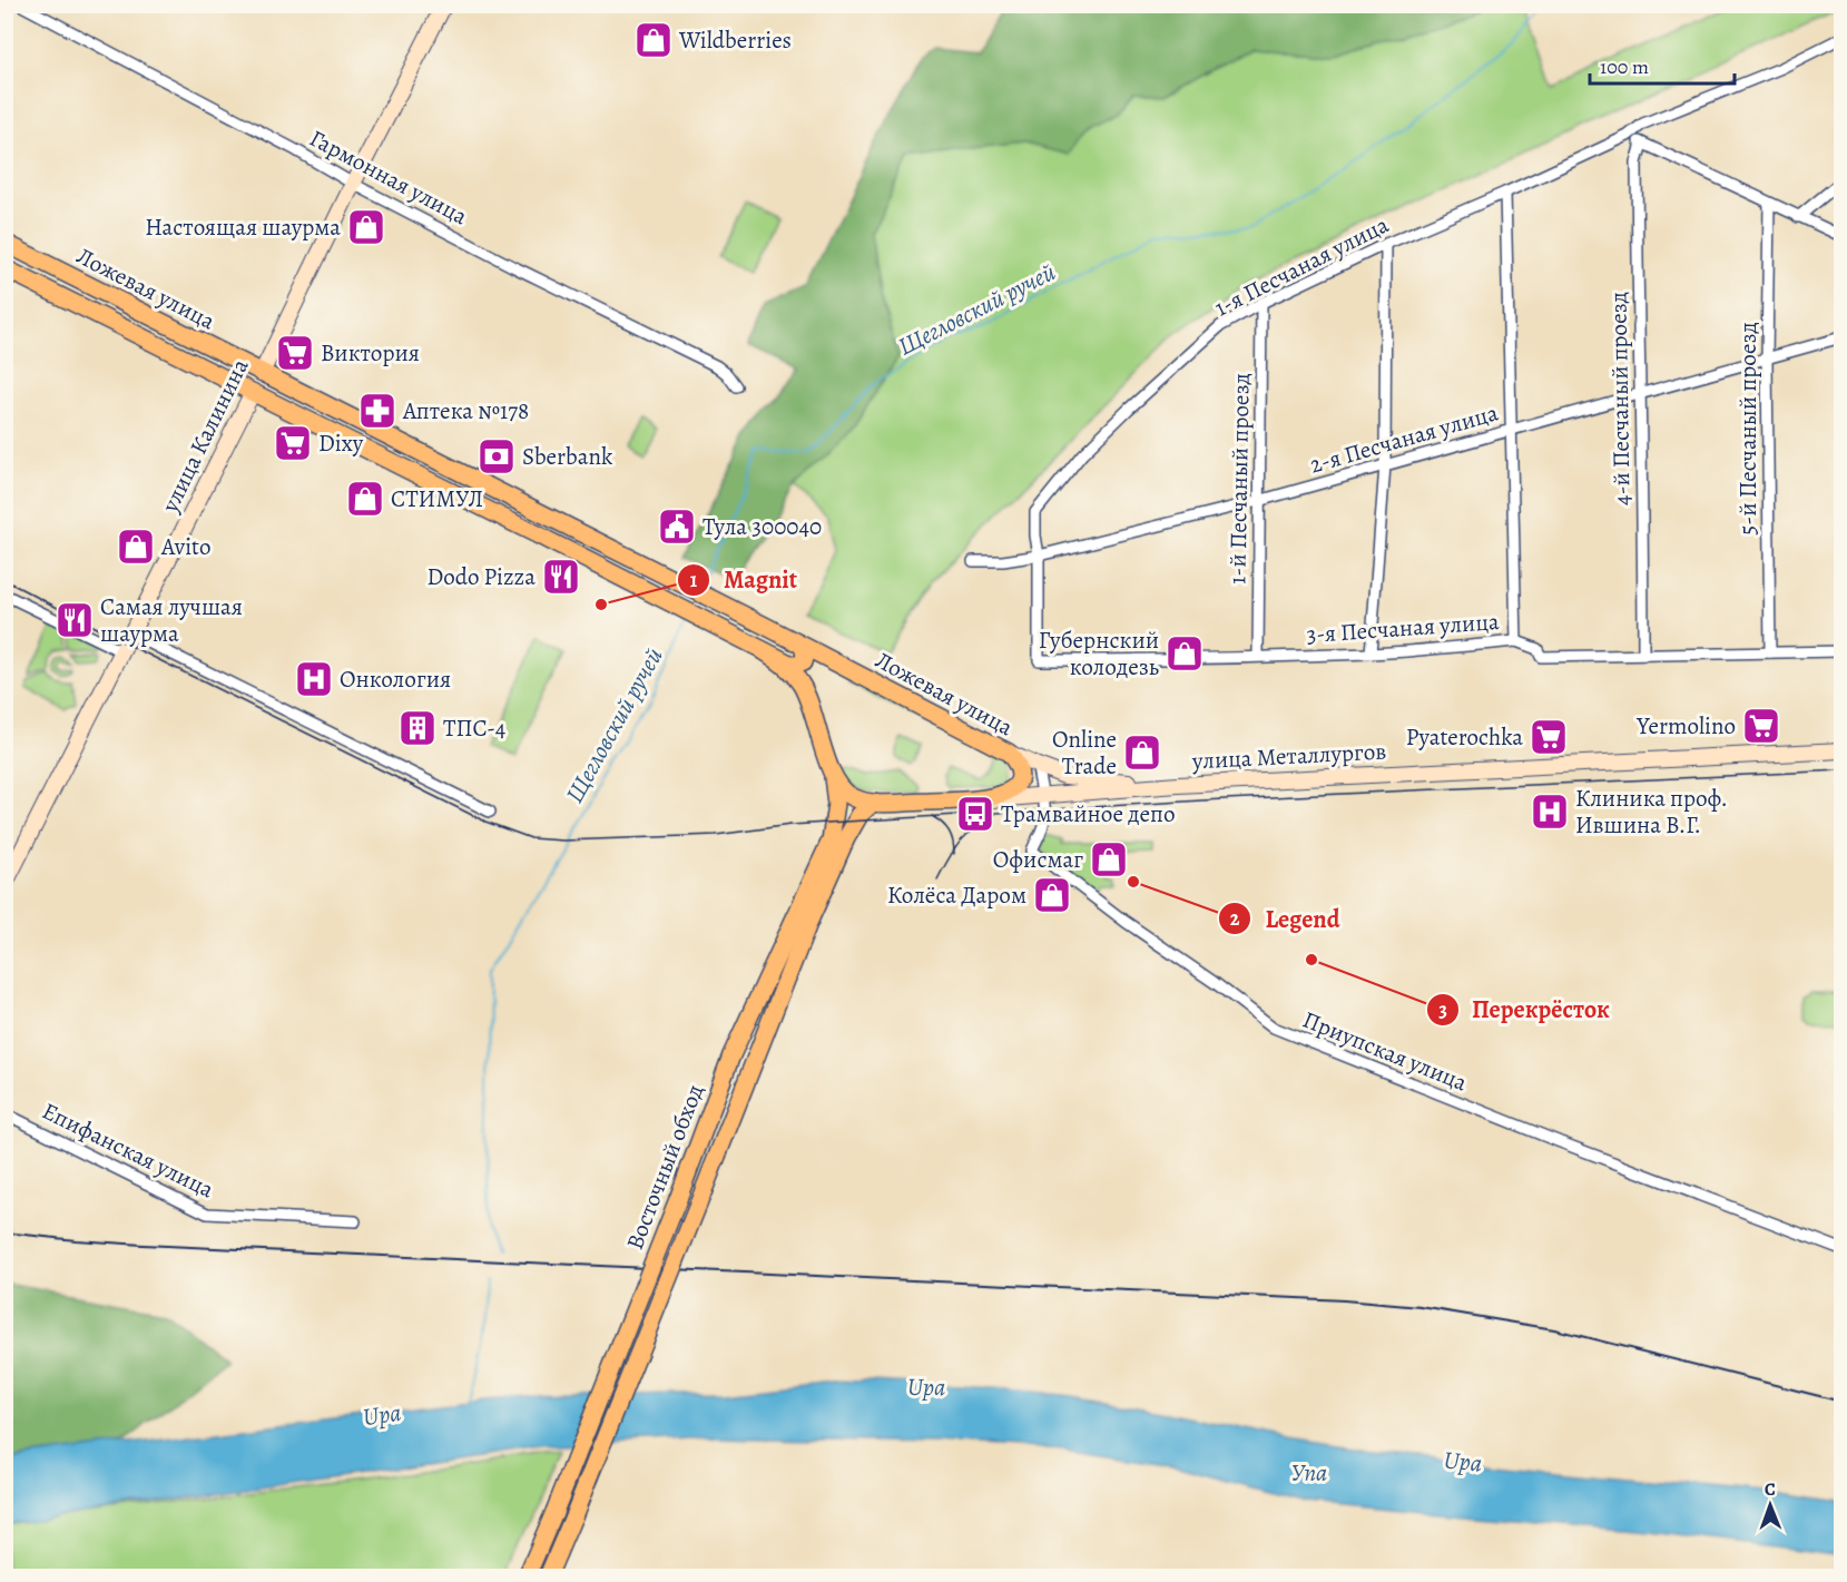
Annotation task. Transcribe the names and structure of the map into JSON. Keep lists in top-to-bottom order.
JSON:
{
  "streets": {
    "main road": [
      "Ложевая улица",
      "улица Калинина",
      "улица Металлургов",
      "Восточный обход"
    ],
    "street": [
      "Гармонная улица",
      "1-я Песчаная улица",
      "4-й Песчаный проезд",
      "5-й Песчаный проезд",
      "2-я Песчаная улица",
      "1-й Песчаный проезд",
      "3-я Песчаная улица",
      "Приупская улица",
      "Епифанская улица"
    ]
  },
  "crossings": [
    ["Гармонная улица", "улица Калинина"],
    ["1-я Песчаная улица", "2-я Песчаная улица"],
    ["1-я Песчаная улица", "1-й Песчаный проезд"],
    ["1-я Песчаная улица", "3-я Песчаная улица"],
    ["Ложевая улица", "улица Калинина"],
    ["Ложевая улица", "улица Металлургов"],
    ["Ложевая улица", "Восточный обход"],
    ["4-й Песчаный проезд", "2-я Песчаная улица"],
    ["4-й Песчаный проезд", "3-я Песчаная улица"],
    ["5-й Песчаный проезд", "2-я Песчаная улица"],
    ["5-й Песчаный проезд", "3-я Песчаная улица"],
    ["2-я Песчаная улица", "1-й Песчаный проезд"],
    ["1-й Песчаный проезд", "3-я Песчаная улица"],
    ["улица Металлургов", "Приупская улица"]
  ],
  "water": ["Щегловский ручей", "Upa", "Упа"],
  "places": {
    "shop": [
      "Wildberries",
      "Настоящая шаурма",
      "СТИМУЛ",
      "Avito",
      "Губернский колодезь",
      "Online Trade",
      "Офисмаг",
      "Колёса Даром"
    ],
    "supermarket": [
      "Виктория",
      "Dixy",
      "Yermolino",
      "Pyaterochka"
    ],
    "pharmacy": ["Аптека №178"],
    "bank": ["Sberbank"],
    "public building": ["Тула 300040"],
    "restaurant": ["Dodo Pizza", "Самая лучшая шаурма"],
    "other": ["Magnit", "Legend", "Перекрёсток"],
    "hospital": ["Онкология", "Клиника проф. Ившина В.Г."],
    "building": ["ТПС-4"],
    "bus stop": ["Трамвайное депо"]
  },
  "scale_bar": "100 m",
  "north": "top"
}
